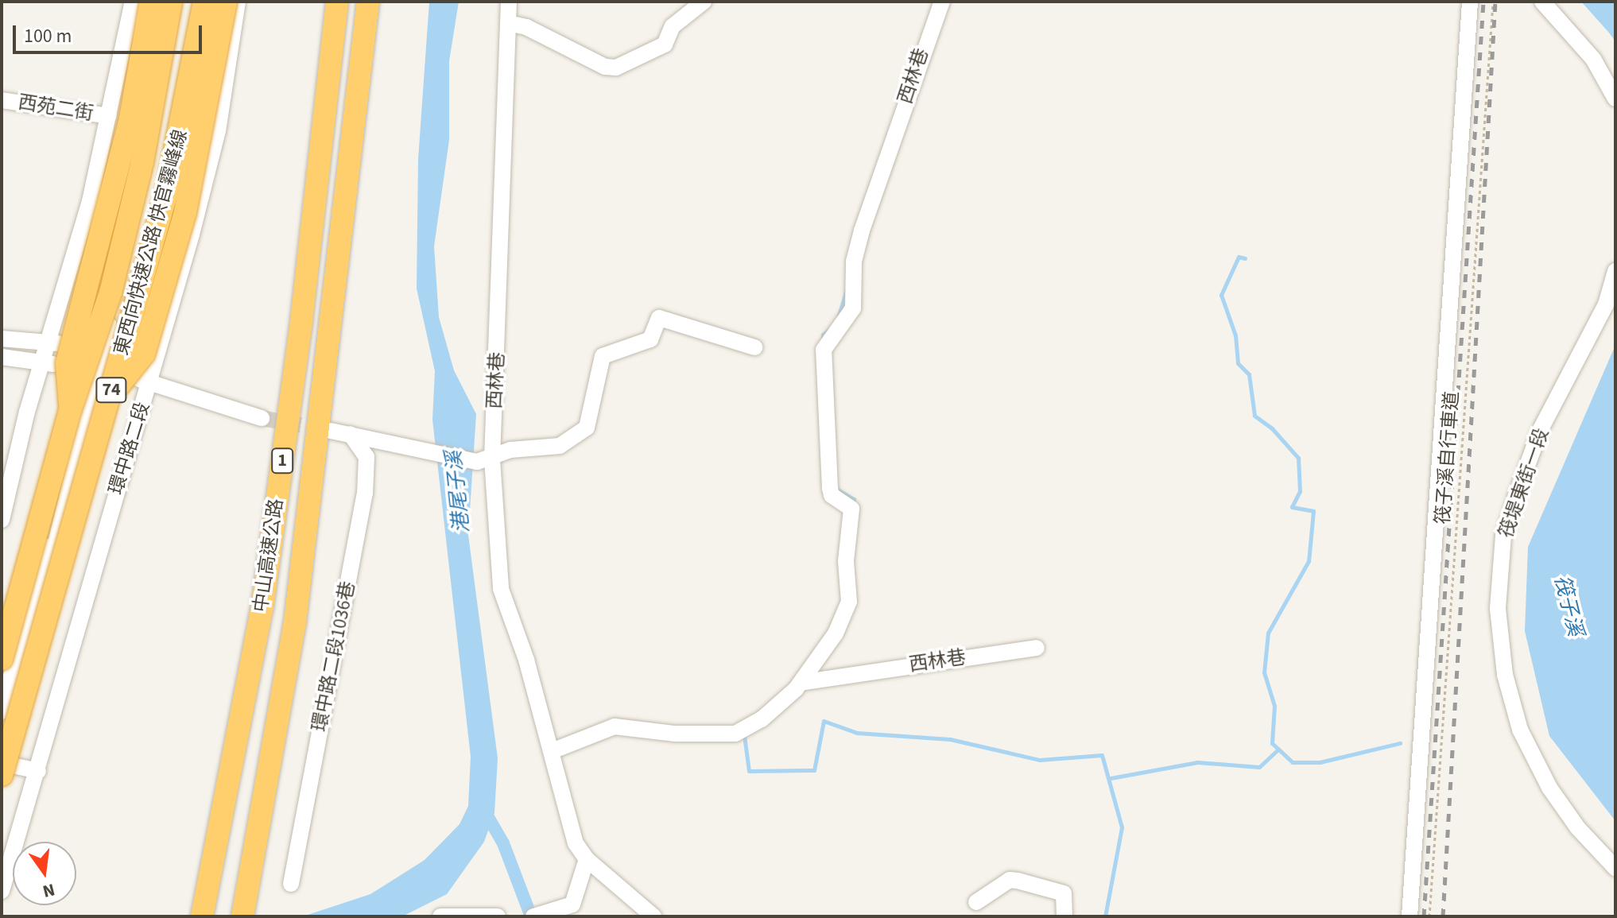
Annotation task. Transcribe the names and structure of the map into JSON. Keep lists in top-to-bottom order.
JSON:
{
  "streets": {
    "highway": [
      "東西向快速公路 快官霧峰線",
      "74",
      "1",
      "中山高速公路"
    ],
    "street": [
      "西林巷",
      "西苑二街",
      "環中路二段",
      "筏堤東街一段",
      "環中路二段1036巷"
    ],
    "path": ["筏子溪自行車道"]
  },
  "water": ["港尾子溪", "筏子溪"],
  "scale_bar": "100 m",
  "north": "bottom"
}
